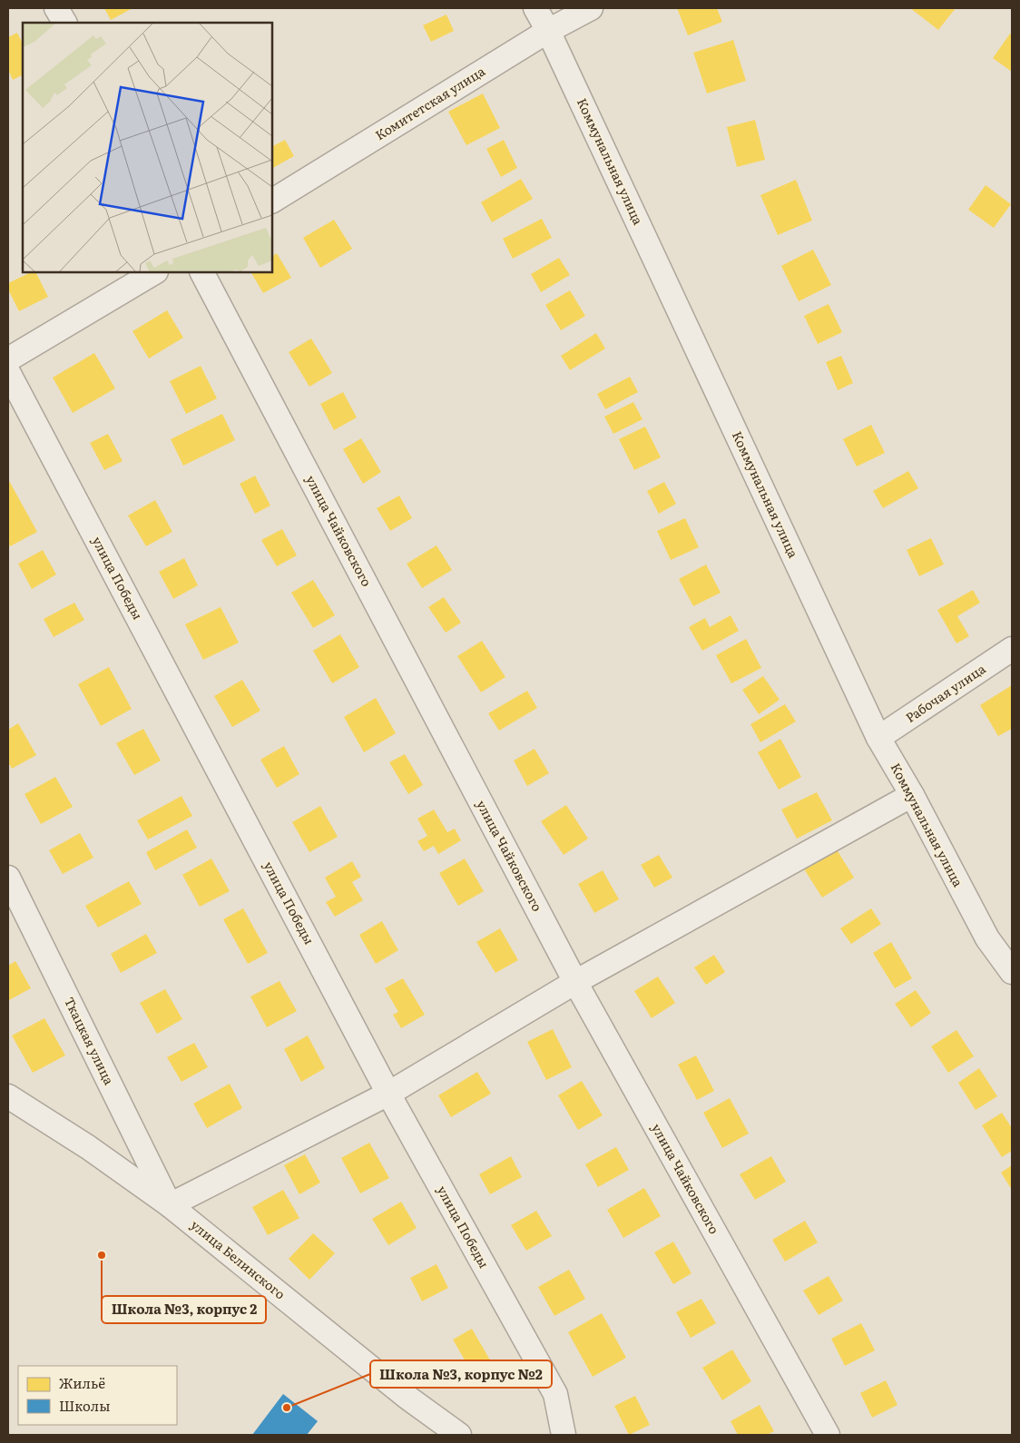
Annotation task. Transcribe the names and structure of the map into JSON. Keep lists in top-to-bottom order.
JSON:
{
  "streets": {
    "street": [
      "Комитетская улица",
      "Коммунальная улица",
      "улица Чайковского",
      "улица Победы",
      "Рабочая улица",
      "Ткацкая улица",
      "улица Белинского"
    ]
  },
  "crossings": [
    ["Комитетская улица", "Коммунальная улица"],
    ["Коммунальная улица", "Рабочая улица"],
    ["Ткацкая улица", "улица Белинского"]
  ],
  "places": ["Школа №3, корпус 2", "Школа №3, корпус №2"],
  "legend": ["Жильё", "Школы"]
}
